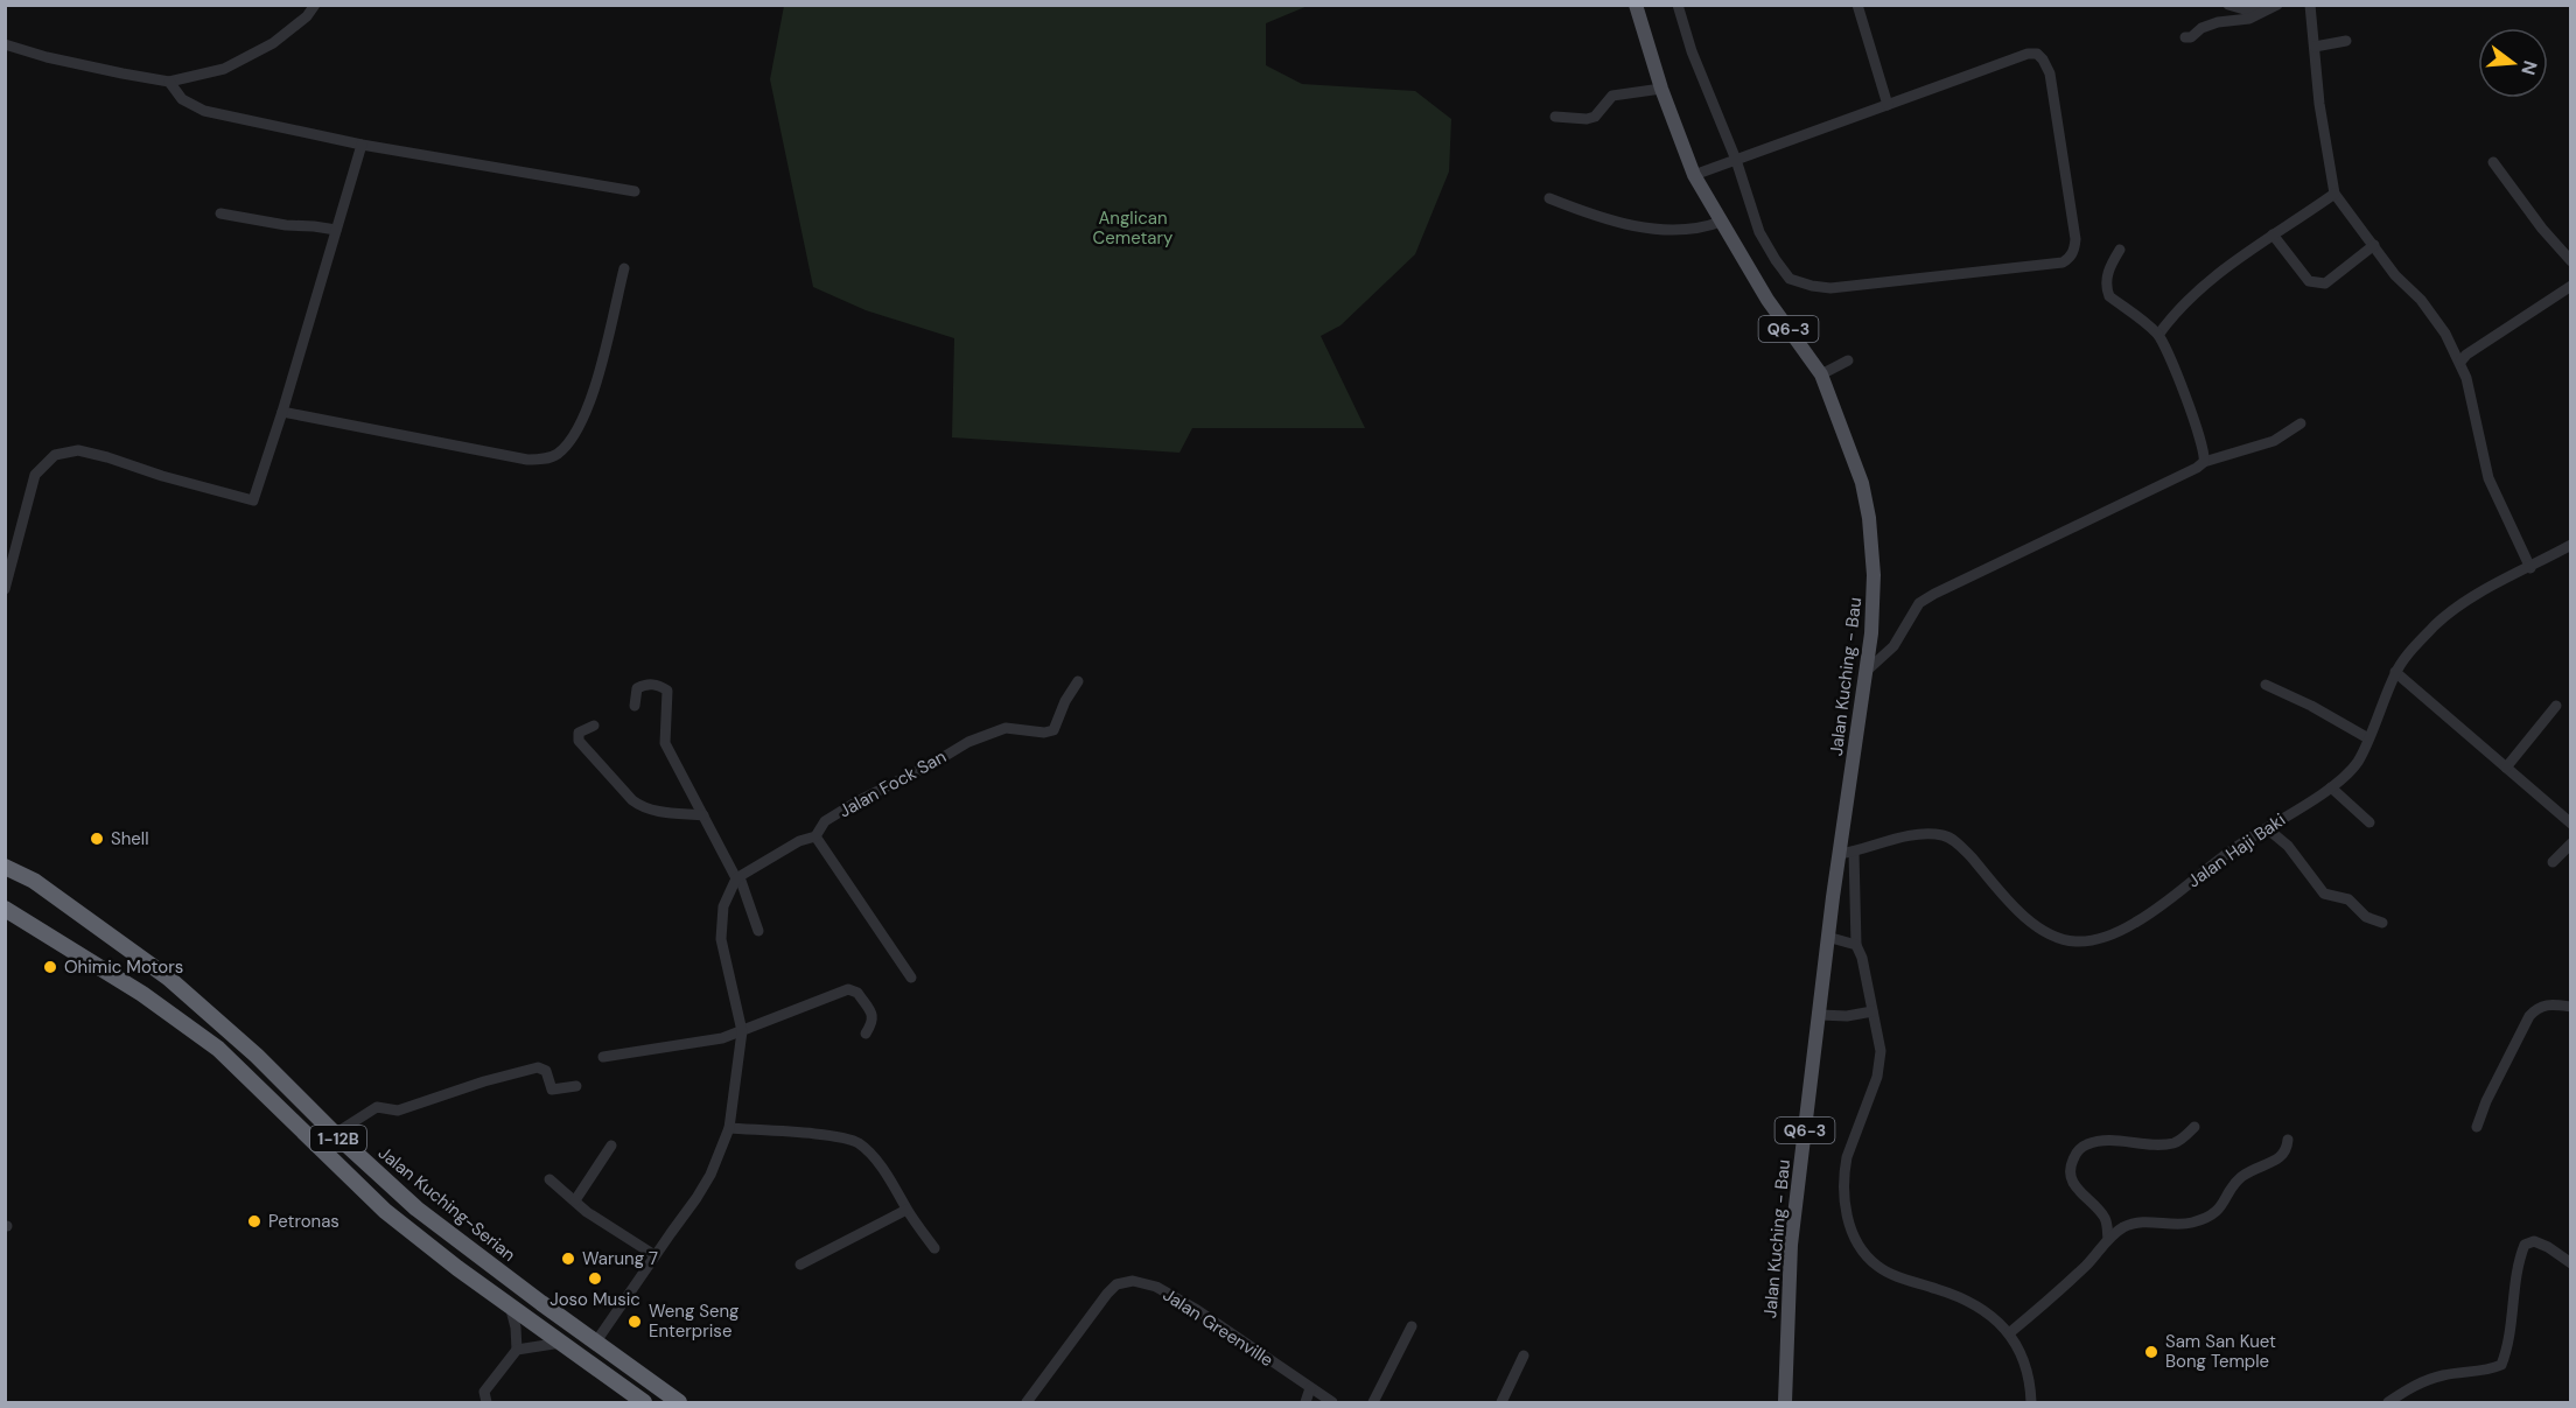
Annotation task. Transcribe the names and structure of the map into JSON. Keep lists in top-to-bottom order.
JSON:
{
  "streets": {
    "highway": ["1-12B", "Jalan Kuching-Serian"],
    "main road": ["Q6-3", "Jalan Kuching - Bau"],
    "street": ["Jalan Fock San", "Jalan Haji Baki", "Jalan Greenville"]
  },
  "crossings": [
    ["Jalan Kuching - Bau", "Jalan Haji Baki"]
  ],
  "parks": ["Anglican Cemetary"],
  "places": [
    "Shell",
    "Ohimic Motors",
    "Petronas",
    "Warung 7",
    "Joso Music",
    "Weng Seng Enterprise",
    "Sam San Kuet Bong Temple"
  ],
  "north": "right"
}
